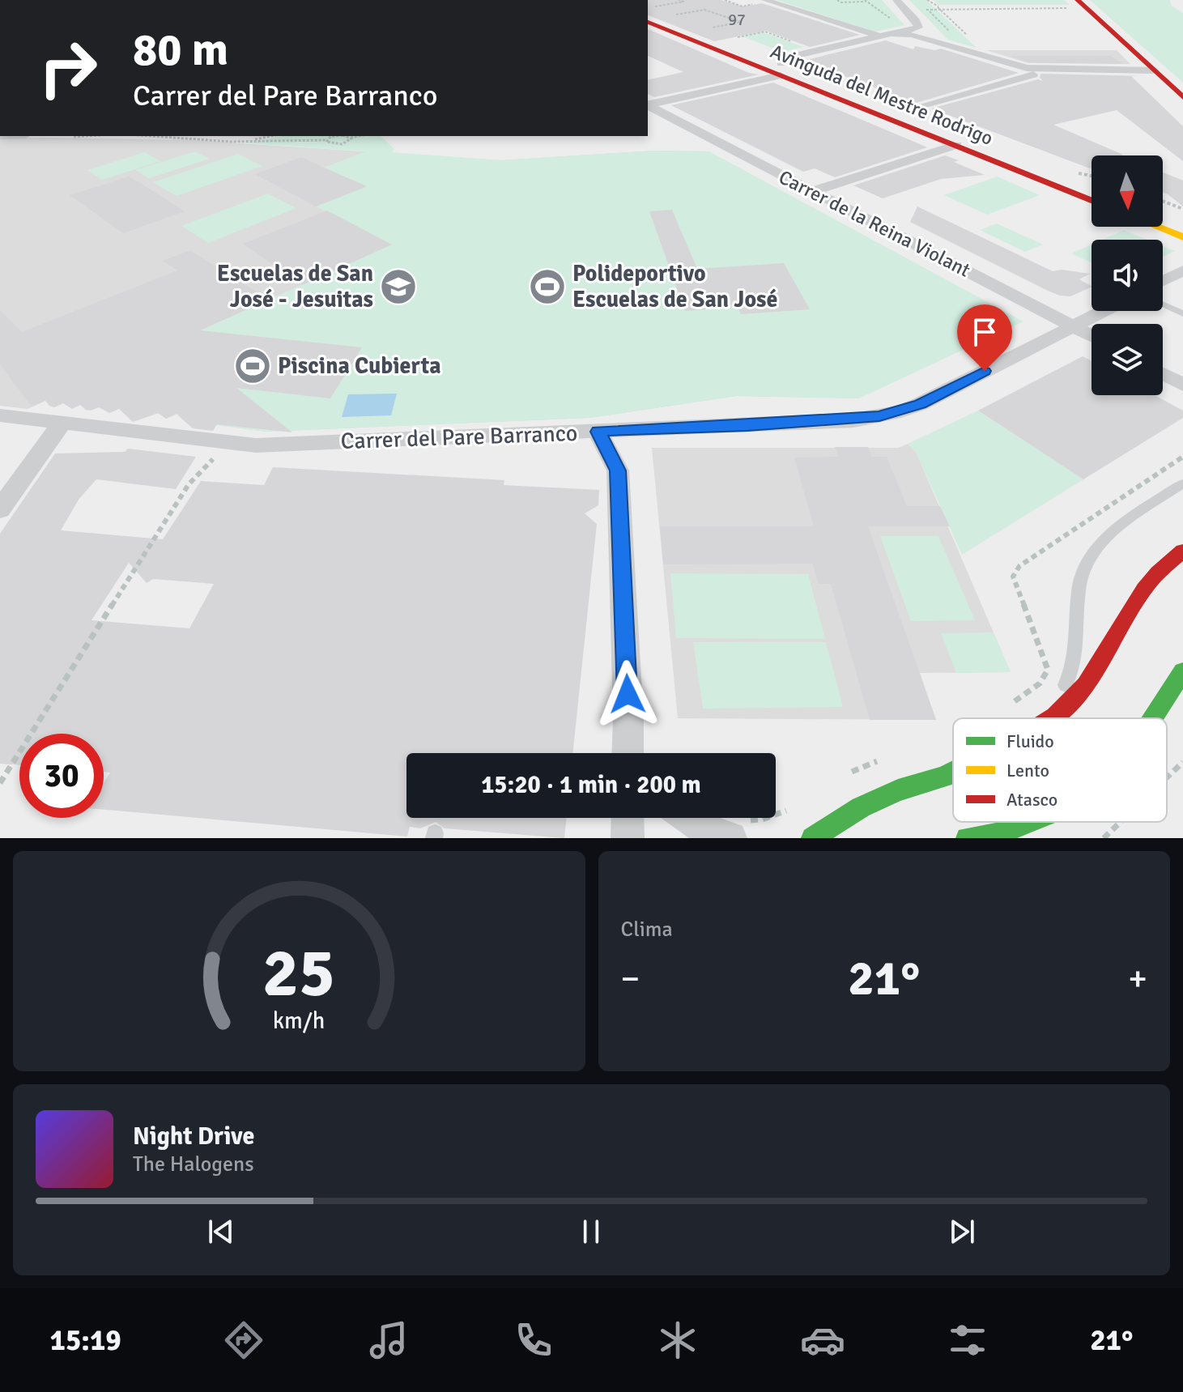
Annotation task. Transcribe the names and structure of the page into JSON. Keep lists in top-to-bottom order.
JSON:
{
  "streets": {
    "main road": ["Avinguda del Mestre Rodrigo"],
    "street": ["Carrer de la Reina Violant", "Carrer del Pare Barranco"]
  },
  "crossings": [
    ["Carrer de la Reina Violant", "Carrer del Pare Barranco"]
  ],
  "places": {
    "school or university": ["Escuelas de San José - Jesuitas"],
    "sports": ["Polideportivo Escuelas de San José", "Piscina Cubierta"]
  },
  "house_numbers": ["97"],
  "legend": ["Fluido", "Lento", "Atasco"],
  "north": "bottom",
  "page": {
    "turn": ["80 m", "Carrer del Pare Barranco"],
    "limit": "30",
    "trip": "15:20 · 1 min · 200 m",
    "tile": "Clima",
    "heat": ["−", "21°", "+"],
    "song": ["Night Drive", "The Halogens"],
    "tabs": ["15:19", "21°"],
    "gauge": ["25", "km/h"]
  }
}
